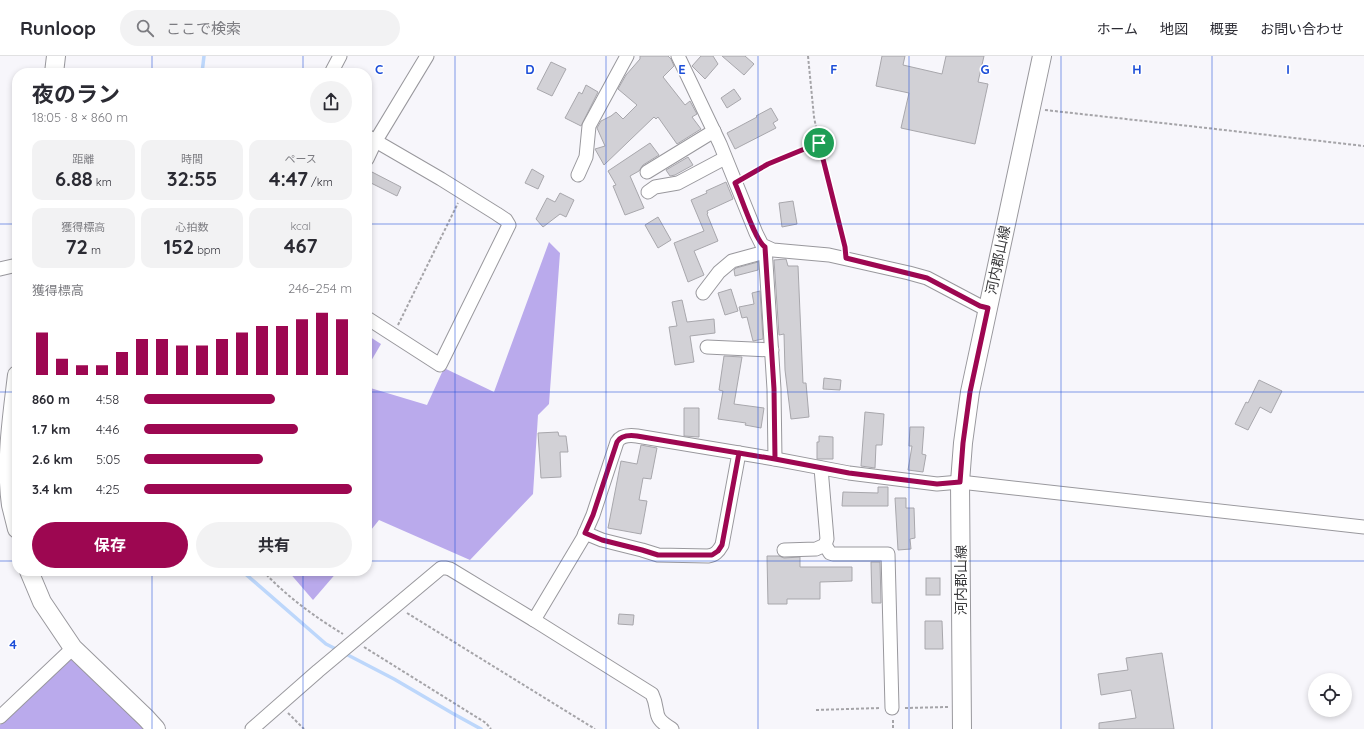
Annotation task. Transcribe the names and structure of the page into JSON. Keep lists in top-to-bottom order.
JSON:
{
  "streets": {
    "main road": ["河内郡山線"]
  },
  "page": {
    "header": "Runloop",
    "search": "ここで検索",
    "nav": [
      "ホーム",
      "地図",
      "概要",
      "お問い合わせ"
    ],
    "heading": ["夜のラン", "18:05 · 8 × 860 m"],
    "stats": [
      ["距離", "6.88 km"],
      ["時間", "32:55"],
      ["ペース", "4:47 /km"],
      ["獲得標高", "72 m"],
      ["心拍数", "152 bpm"],
      ["kcal", "467"]
    ],
    "chart": ["獲得標高", "246–254 m"],
    "list": [
      {
        "name": "860 m",
        "note": "4:58"
      },
      {
        "name": "1.7 km",
        "note": "4:46"
      },
      {
        "name": "2.6 km",
        "note": "5:05"
      },
      {
        "name": "3.4 km",
        "note": "4:25"
      }
    ],
    "buttons": ["保存", "共有"]
  },
  "grid": {
    "columns": [
      "C",
      "D",
      "E",
      "F",
      "G",
      "H",
      "I"
    ],
    "rows": ["4"]
  }
}
